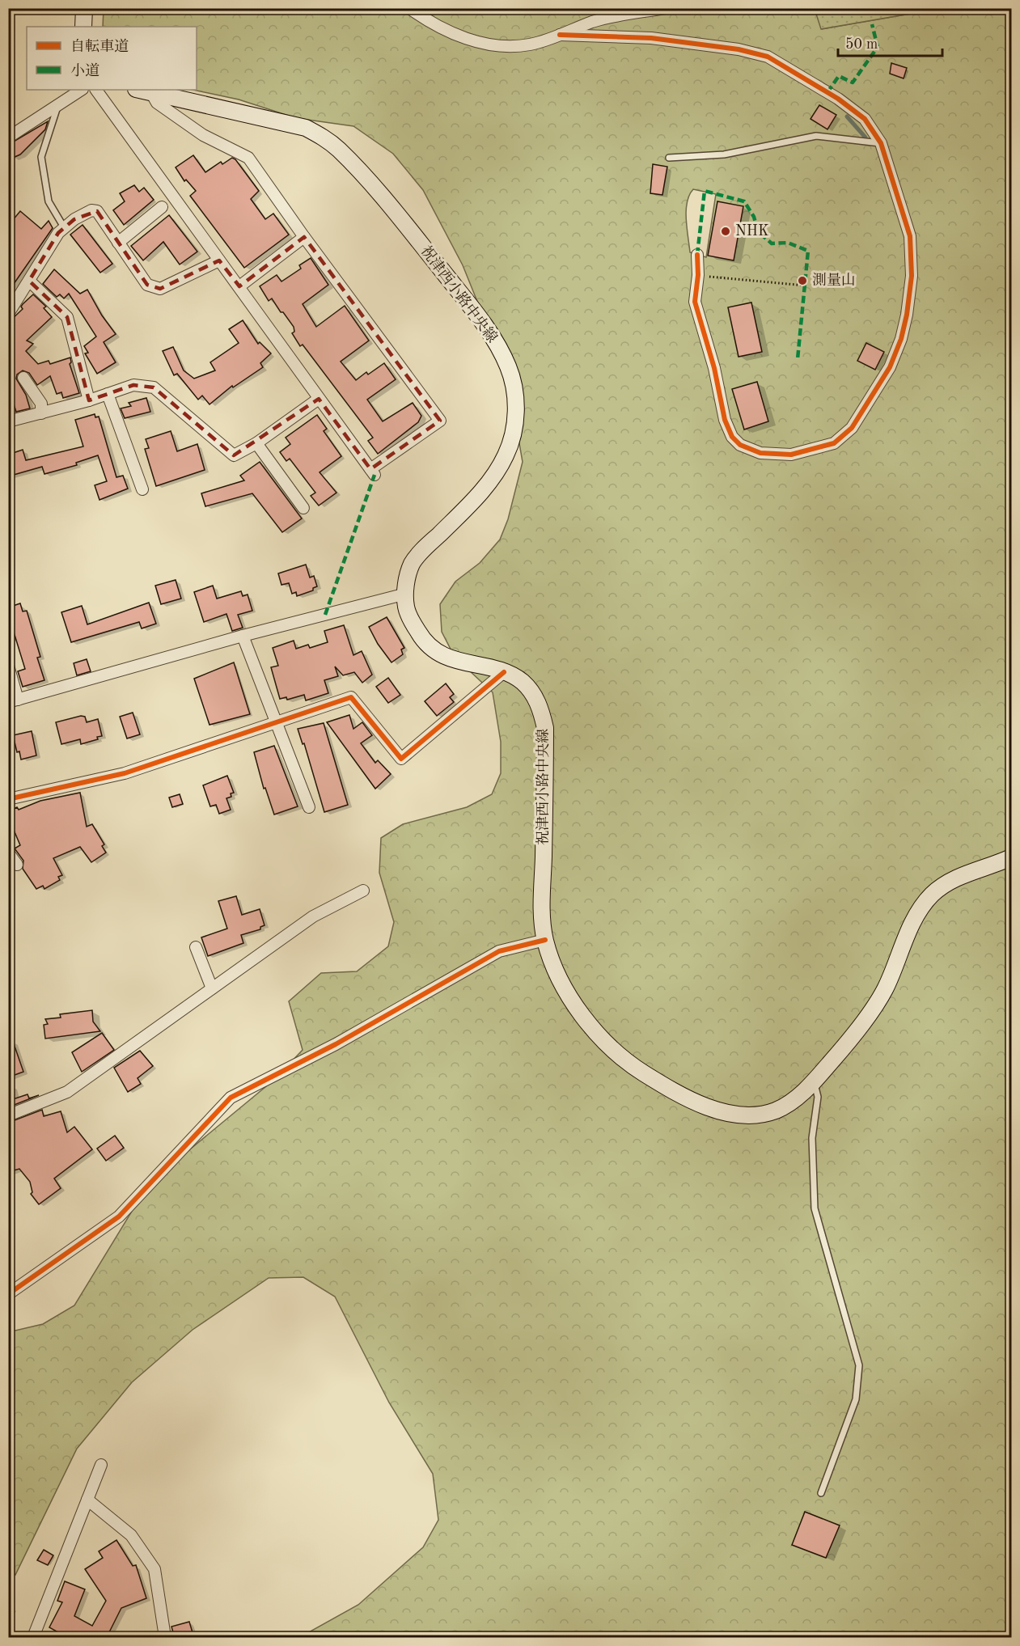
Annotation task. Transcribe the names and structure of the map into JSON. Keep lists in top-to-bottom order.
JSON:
{
  "streets": {
    "main road": ["祝津西小路中央線"]
  },
  "places": ["NHK", "測量山"],
  "legend": ["自転車道", "小道"],
  "scale_bar": "50 m"
}
